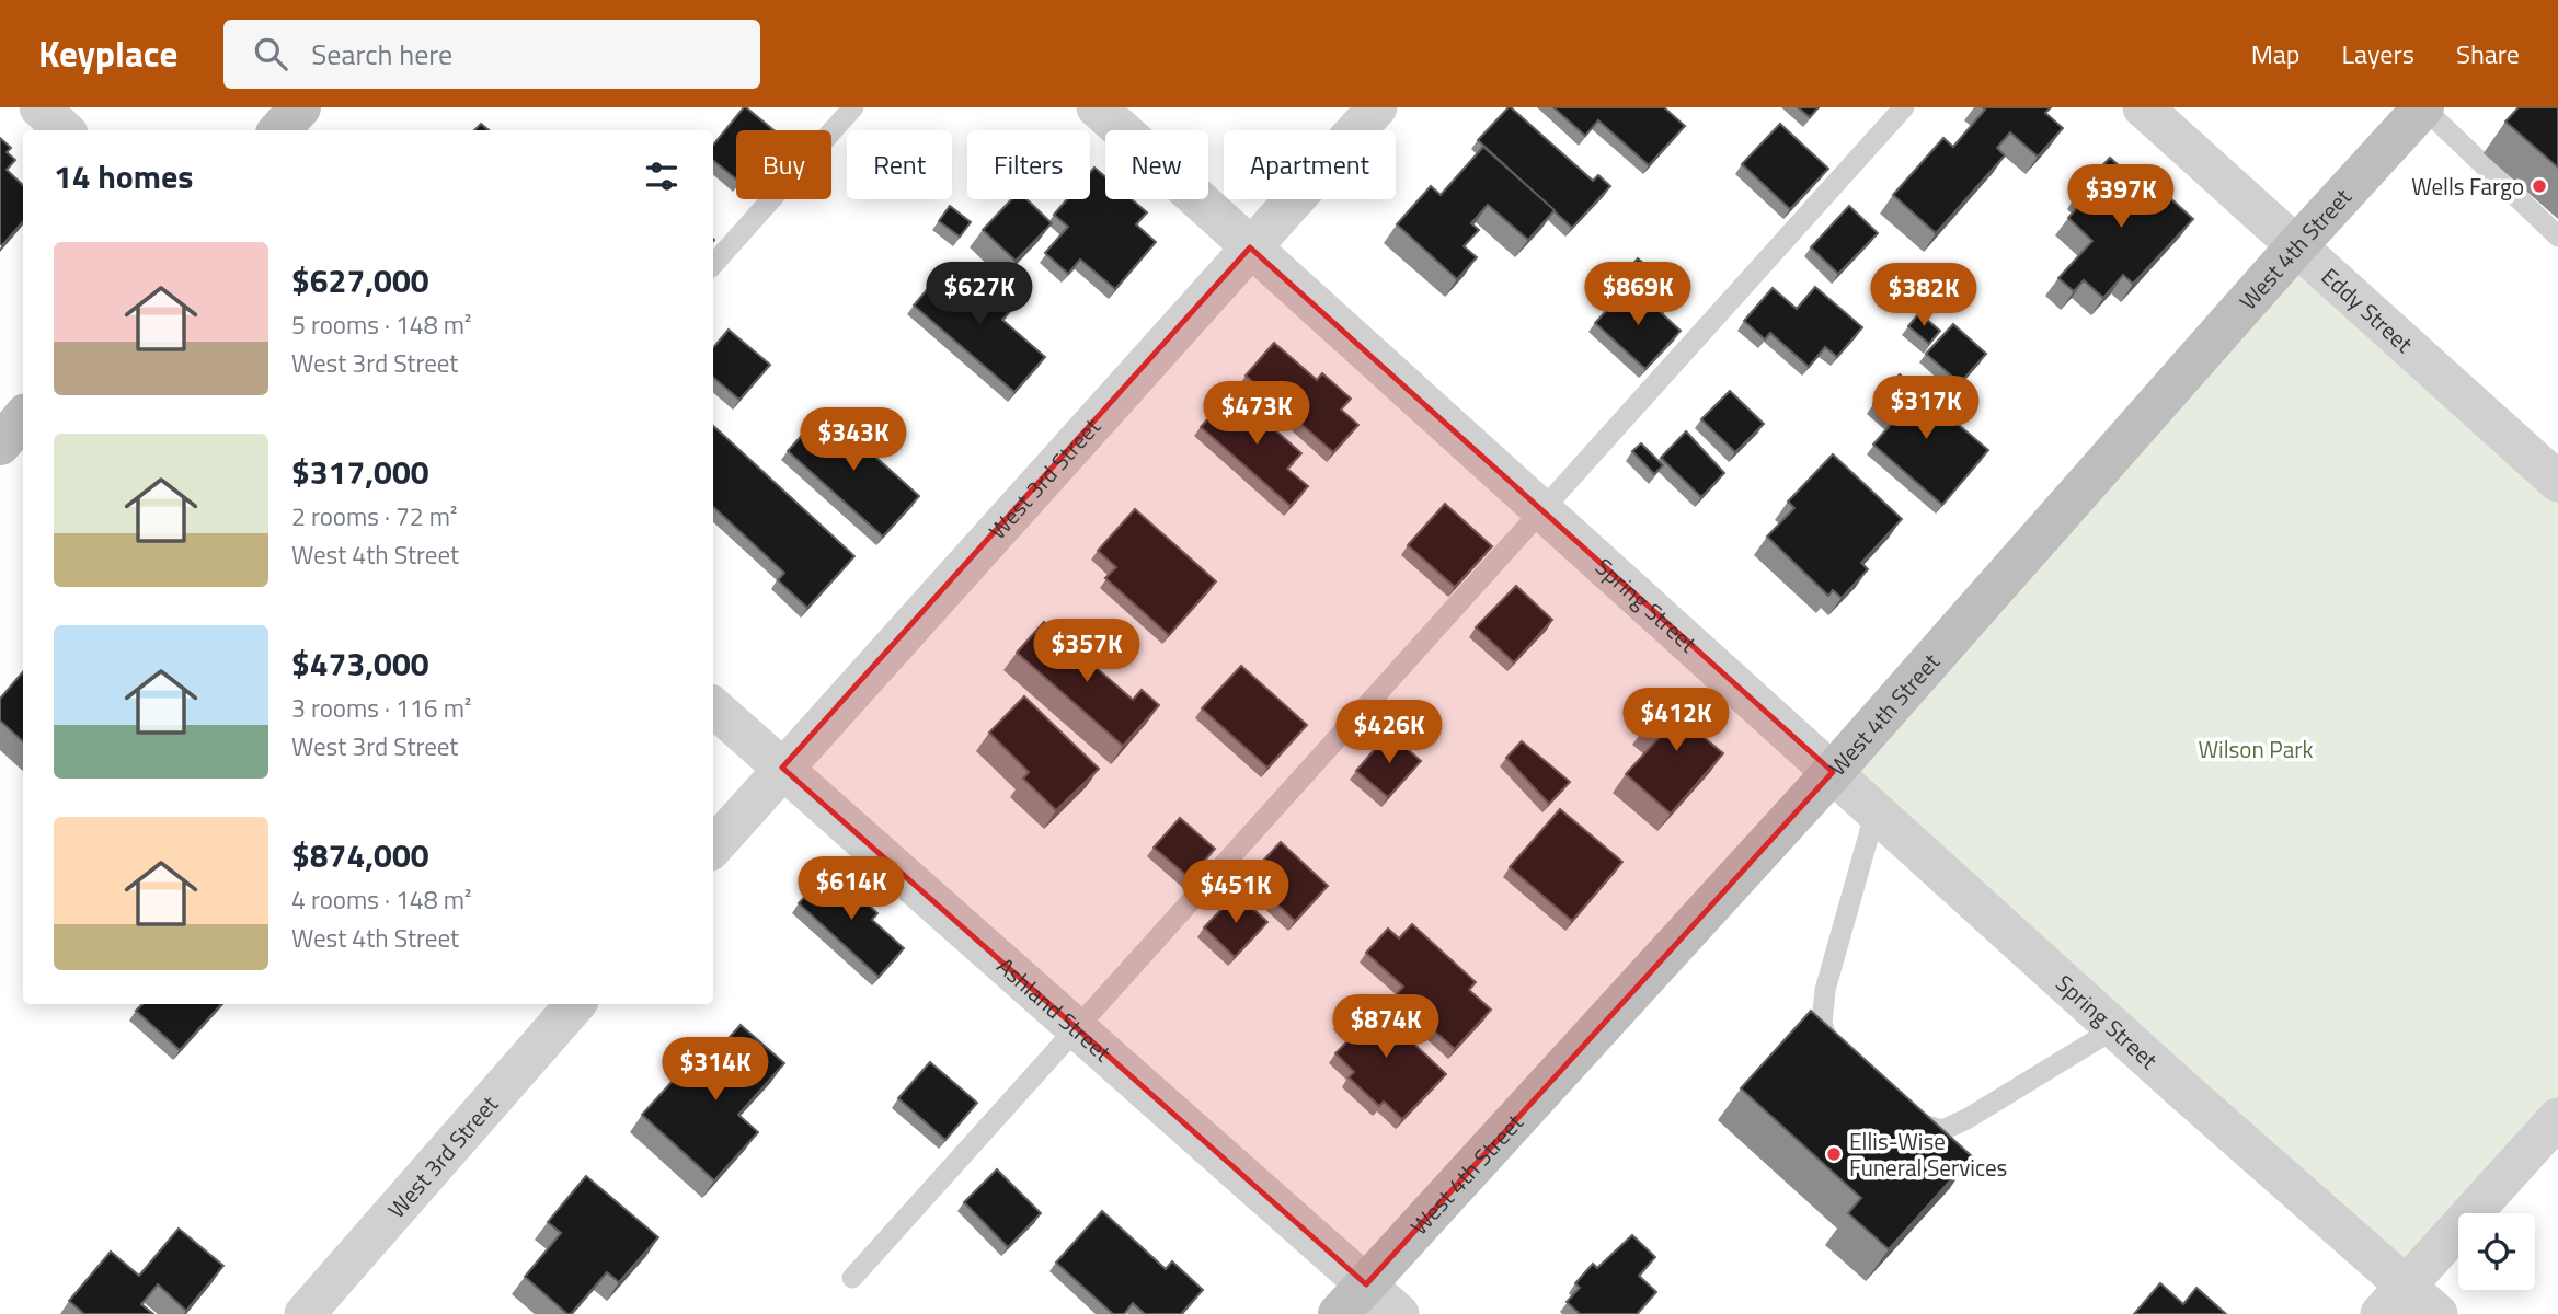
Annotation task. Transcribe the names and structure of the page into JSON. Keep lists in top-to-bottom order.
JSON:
{
  "streets": {
    "street": [
      "West 4th Street",
      "Eddy Street",
      "West 3rd Street",
      "Spring Street",
      "Ashland Street"
    ]
  },
  "crossings": [
    ["West 4th Street", "Eddy Street"],
    ["West 4th Street", "Spring Street"],
    ["West 4th Street", "Ashland Street"],
    ["West 3rd Street", "Spring Street"],
    ["West 3rd Street", "Ashland Street"]
  ],
  "parks": ["Wilson Park"],
  "places": ["Wells Fargo", "Ellis-Wise Funeral Services"],
  "page": {
    "header": "Keyplace",
    "search": "Search here",
    "nav": ["Map", "Layers", "Share"],
    "chip": [
      "Buy",
      "Rent",
      "Filters",
      "New",
      "Apartment"
    ],
    "heading": "14 homes",
    "price": [
      "$397K",
      "$627K",
      "$869K",
      "$382K",
      "$317K",
      "$473K",
      "$343K",
      "$357K",
      "$412K",
      "$426K",
      "$614K",
      "$451K",
      "$874K",
      "$314K"
    ],
    "list": [
      {
        "name": "$627,000",
        "note": "5 rooms · 148 m² · West 3rd Street"
      },
      {
        "name": "$317,000",
        "note": "2 rooms · 72 m² · West 4th Street"
      },
      {
        "name": "$473,000",
        "note": "3 rooms · 116 m² · West 3rd Street"
      },
      {
        "name": "$874,000",
        "note": "4 rooms · 148 m² · West 4th Street"
      }
    ]
  }
}
